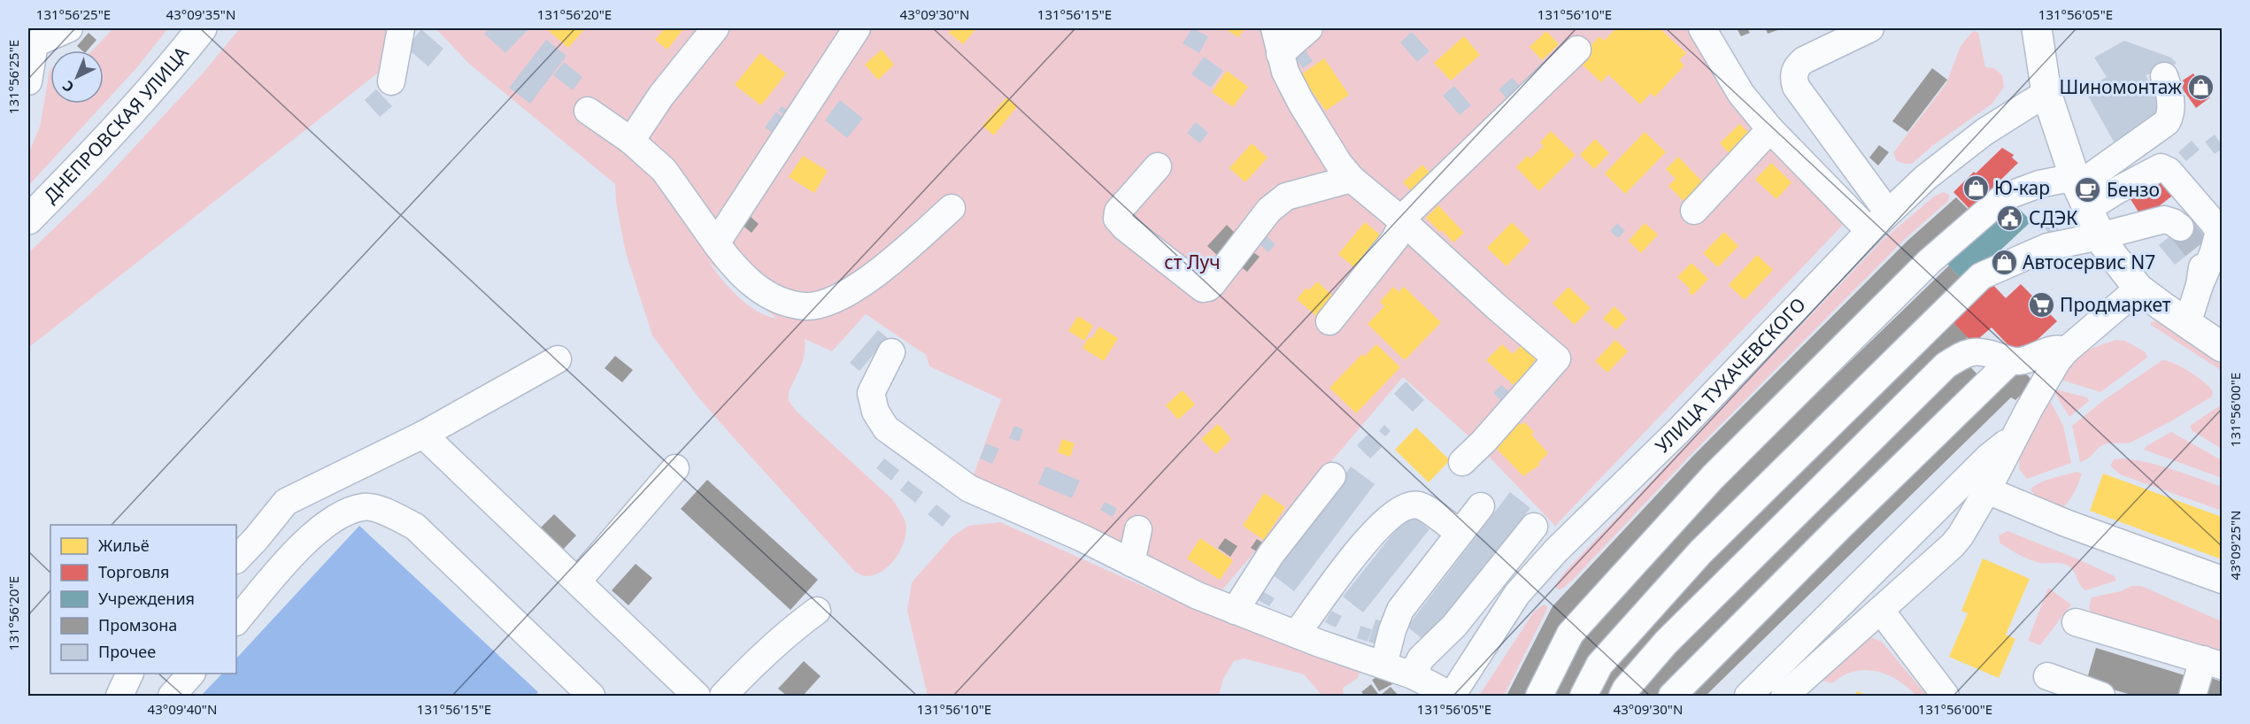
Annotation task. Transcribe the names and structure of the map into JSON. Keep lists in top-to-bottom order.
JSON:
{
  "streets": {
    "main road": ["ДНЕПРОВСКАЯ УЛИЦА"],
    "street": ["УЛИЦА ТУХАЧЕВСКОГО"]
  },
  "parks": ["ст Луч"],
  "places": {
    "shop": ["Шиномонтаж", "Ю-кар", "Автосервис N7"],
    "cafe": ["Бензо"],
    "public building": ["СДЭК"],
    "supermarket": ["Продмаркет"]
  },
  "legend": [
    "Жильё",
    "Торговля",
    "Учреждения",
    "Промзона",
    "Прочее"
  ],
  "north": "bottom left",
  "coordinates": [
    "131°56'25\"E",
    "43°09'35\"N",
    "131°56'20\"E",
    "43°09'30\"N",
    "131°56'15\"E",
    "131°56'10\"E",
    "131°56'05\"E",
    "131°56'00\"E",
    "43°09'25\"N",
    "43°09'40\"N"
  ]
}
